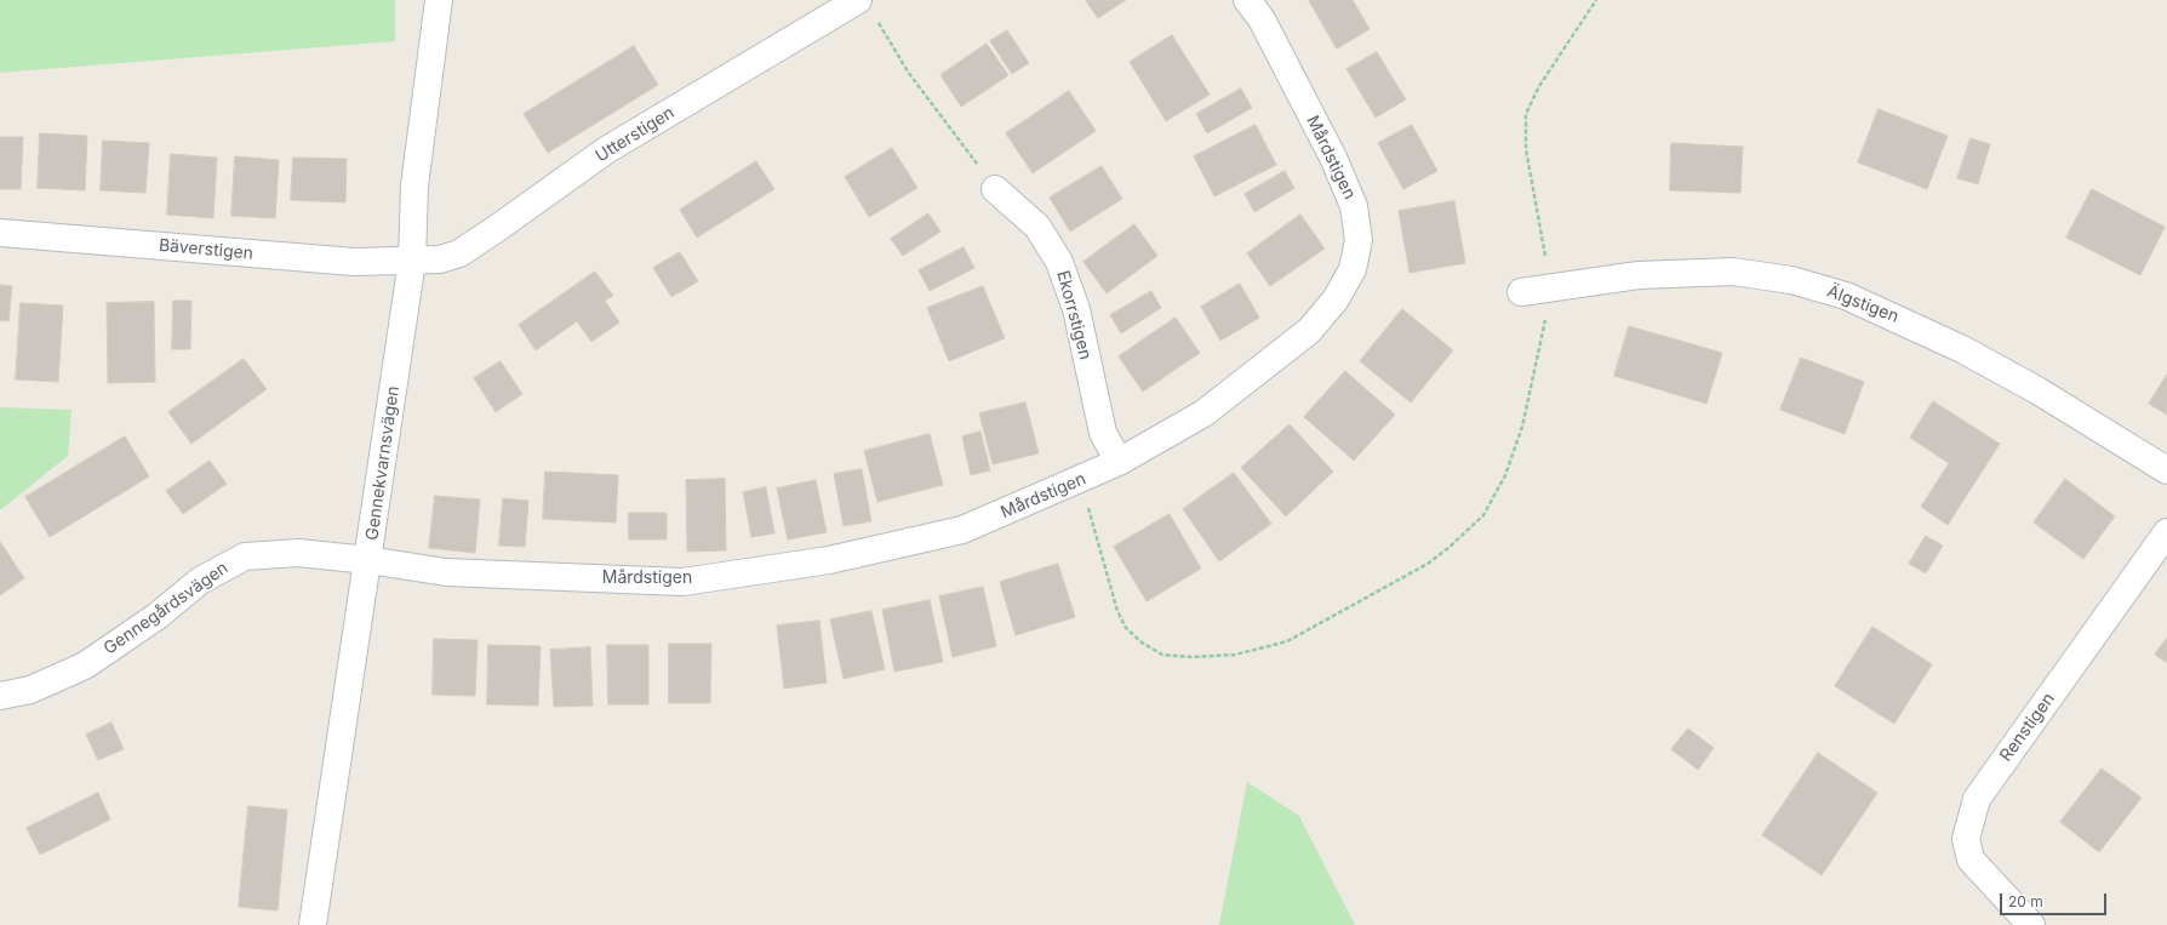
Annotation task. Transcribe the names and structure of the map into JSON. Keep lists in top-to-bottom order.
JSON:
{
  "streets": {
    "street": [
      "Utterstigen",
      "Mårdstigen",
      "Bäverstigen",
      "Älgstigen",
      "Ekorrstigen",
      "Gennekvarnsvägen",
      "Gennegårdsvägen",
      "Renstigen"
    ]
  },
  "crossings": [
    ["Utterstigen", "Bäverstigen"],
    ["Utterstigen", "Gennekvarnsvägen"],
    ["Mårdstigen", "Ekorrstigen"],
    ["Mårdstigen", "Gennekvarnsvägen"],
    ["Mårdstigen", "Gennegårdsvägen"],
    ["Bäverstigen", "Gennekvarnsvägen"],
    ["Gennekvarnsvägen", "Gennegårdsvägen"]
  ],
  "scale_bar": "20 m"
}
